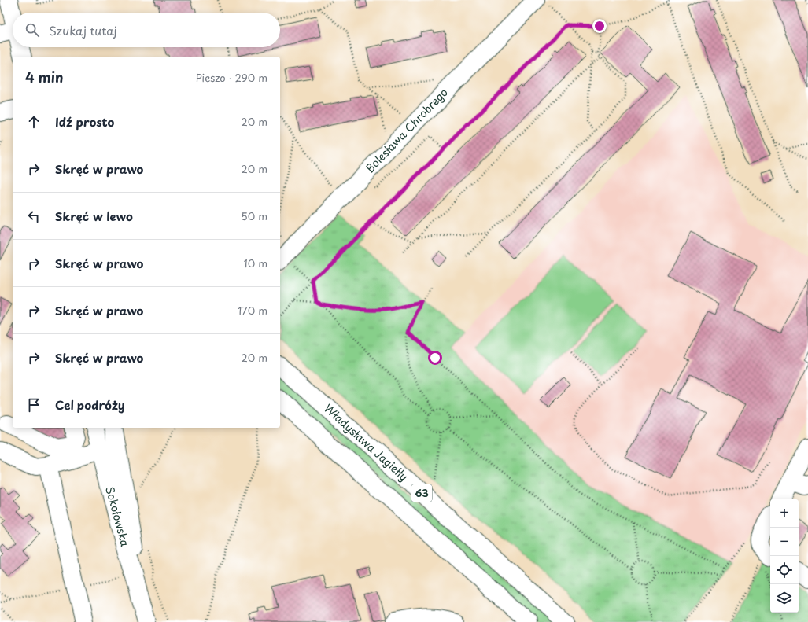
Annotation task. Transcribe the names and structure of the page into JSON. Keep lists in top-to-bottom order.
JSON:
{
  "streets": {
    "street": [
      "Bolesława Chrobrego",
      "Władysława Jagiełły",
      "63",
      "Sokołowska"
    ]
  },
  "page": {
    "search": "Szukaj tutaj",
    "heading": ["4 min", "Pieszo · 290 m"],
    "list": [
      ["Idź prosto", "20 m"],
      ["Skręć w prawo", "20 m"],
      ["Skręć w lewo", "50 m"],
      ["Skręć w prawo", "10 m"],
      ["Skręć w prawo", "170 m"],
      ["Skręć w prawo", "20 m"],
      "Cel podróży"
    ],
    "map_buttons": ["+", "−"]
  }
}
